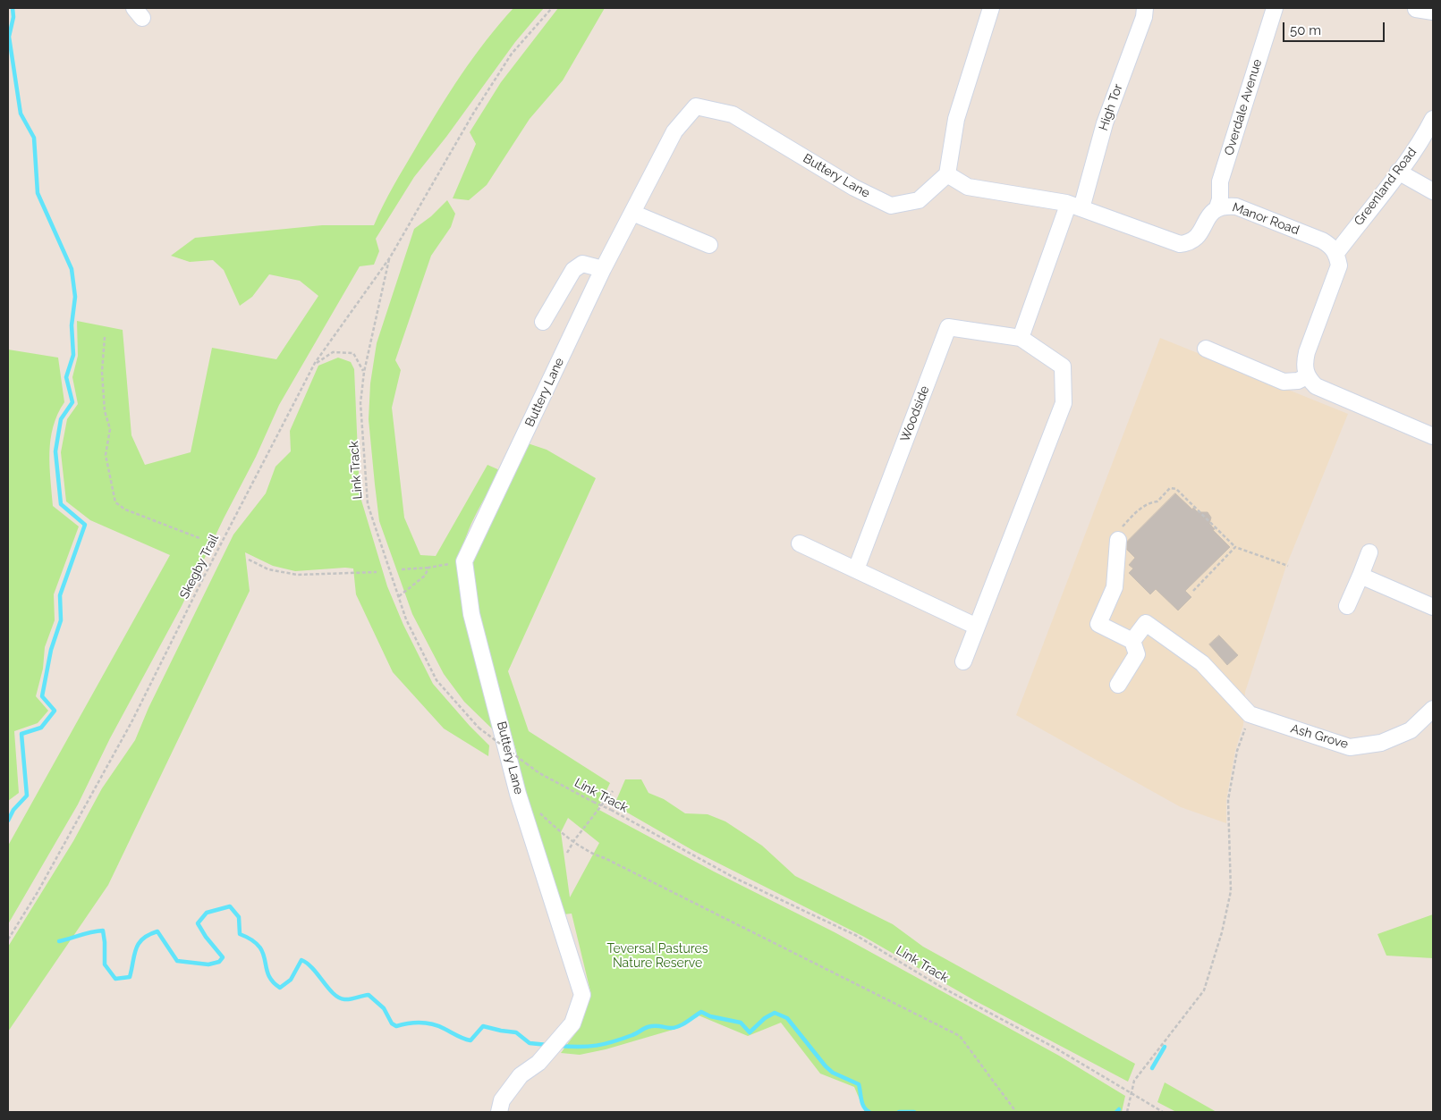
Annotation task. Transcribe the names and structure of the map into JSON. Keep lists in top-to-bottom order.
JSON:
{
  "streets": {
    "street": [
      "High Tor",
      "Overdale Avenue",
      "Buttery Lane",
      "Greenland Road",
      "Manor Road",
      "Woodside",
      "Ash Grove"
    ],
    "path": ["Link Track", "Skegby Trail"]
  },
  "crossings": [
    ["High Tor", "Manor Road"],
    ["Overdale Avenue", "Manor Road"],
    ["Buttery Lane", "Manor Road"],
    ["Greenland Road", "Manor Road"],
    ["Link Track", "Skegby Trail"]
  ],
  "parks": ["Teversal Pastures Nature Reserve"],
  "scale_bar": "50 m"
}
